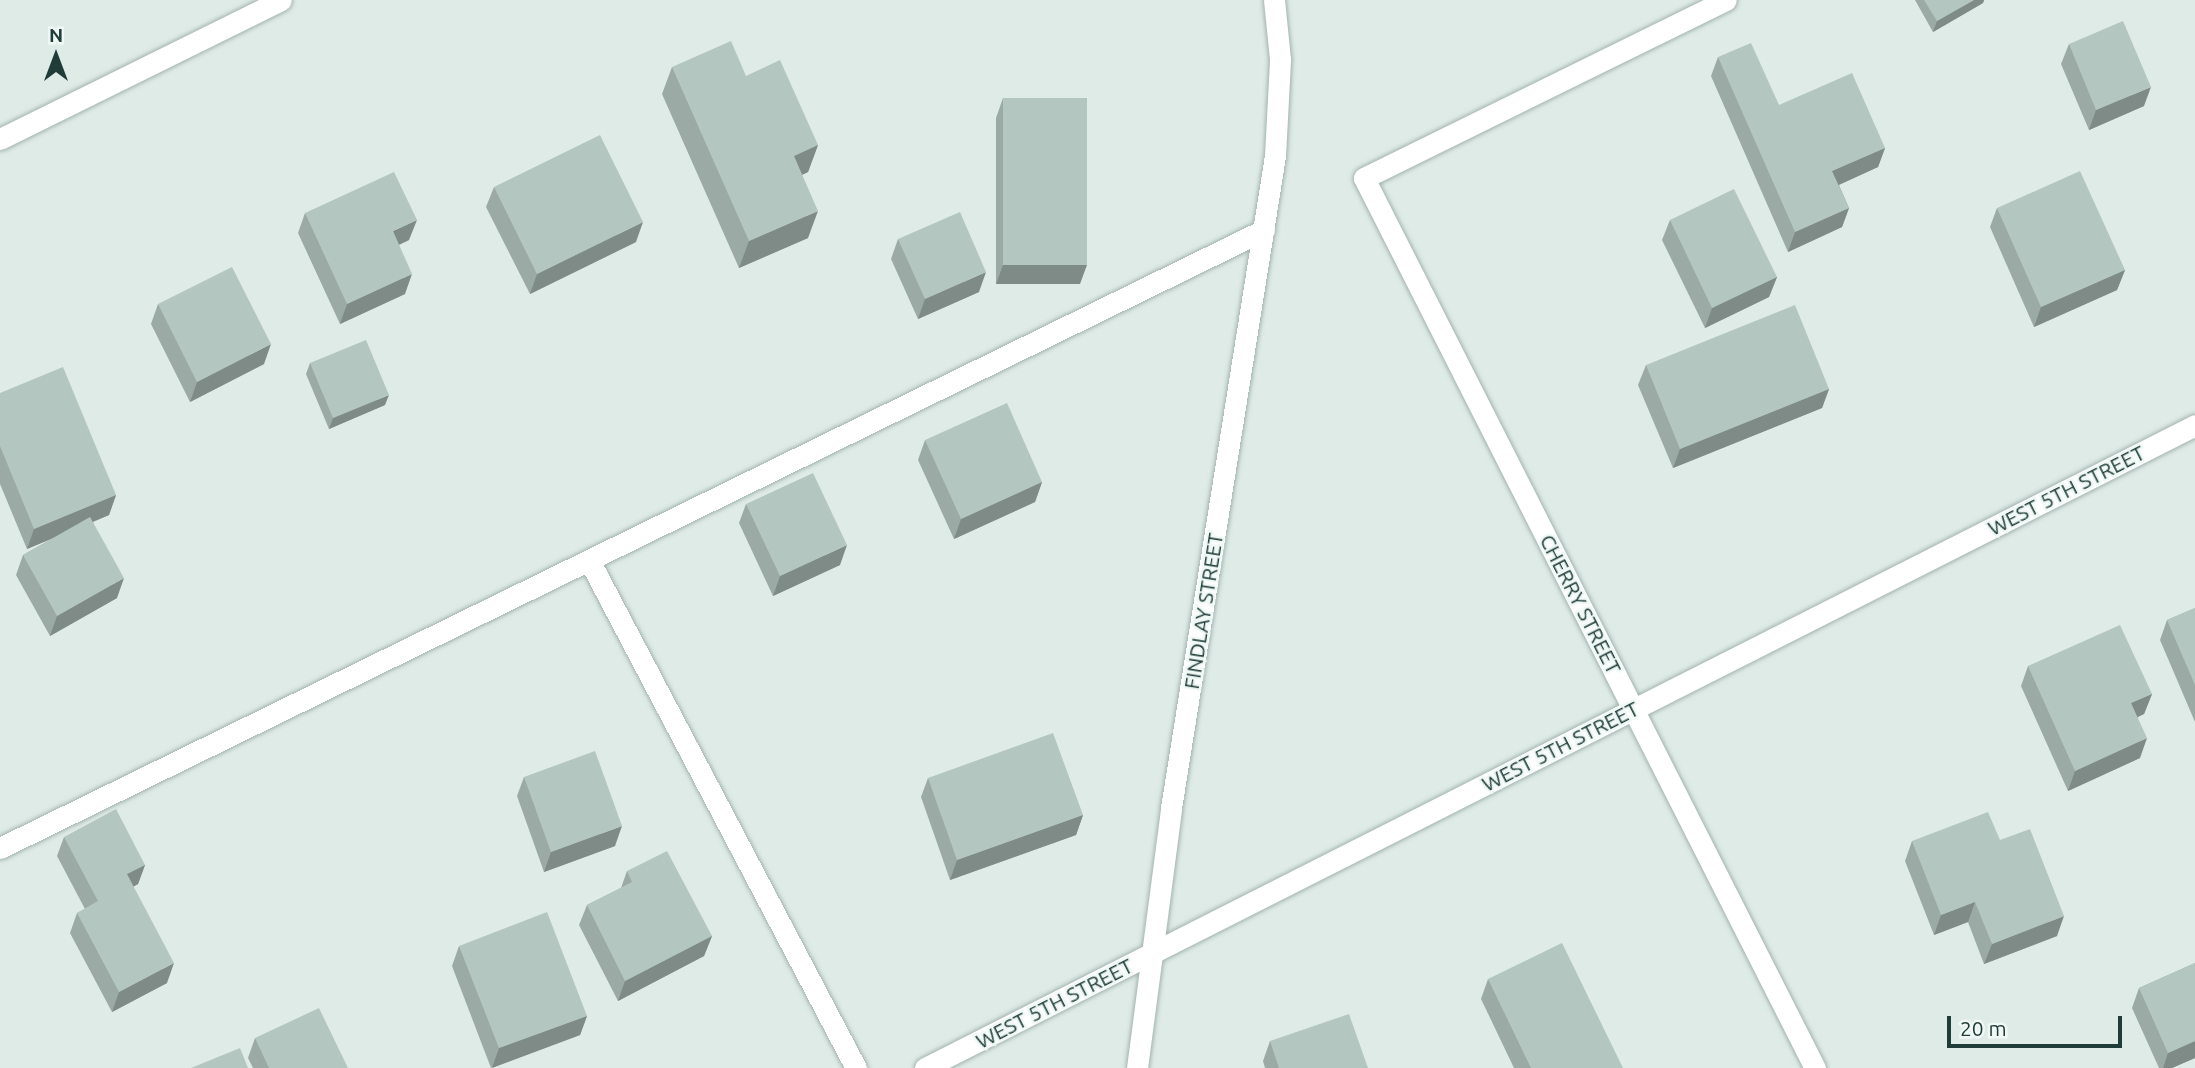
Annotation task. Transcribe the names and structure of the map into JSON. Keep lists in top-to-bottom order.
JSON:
{
  "streets": {
    "street": ["WEST 5TH STREET", "CHERRY STREET", "FINDLAY STREET"]
  },
  "crossings": [
    ["WEST 5TH STREET", "CHERRY STREET"],
    ["WEST 5TH STREET", "FINDLAY STREET"]
  ],
  "scale_bar": "20 m",
  "north": "top"
}
